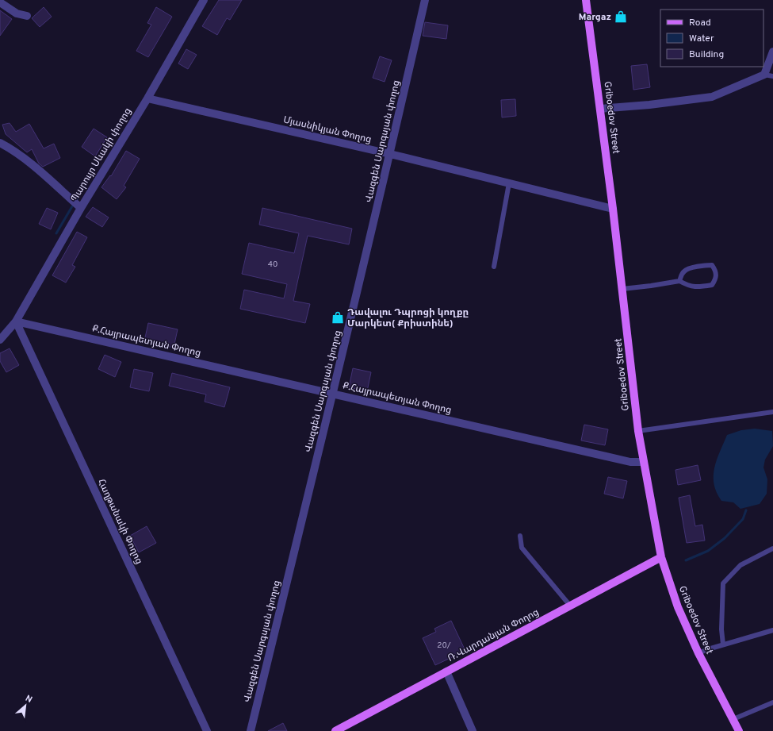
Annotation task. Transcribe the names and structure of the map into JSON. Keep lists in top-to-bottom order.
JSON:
{
  "streets": {
    "main road": ["Griboedov Street", "Ռ.Վարդանյան Փողոց"],
    "street": [
      "Մյասնիկյան Փողոց",
      "Վազգեն Սարգսյան փողոց",
      "Պարույր Սևակի փողոց",
      "Ք.Հայրապետյան Փողոց",
      "Հաղթանակի Փողոց"
    ]
  },
  "crossings": [
    ["Griboedov Street", "Մյասնիկյան Փողոց"],
    ["Griboedov Street", "Ք.Հայրապետյան Փողոց"],
    ["Griboedov Street", "Ռ.Վարդանյան Փողոց"],
    ["Մյասնիկյան Փողոց", "Վազգեն Սարգսյան փողոց"],
    ["Մյասնիկյան Փողոց", "Պարույր Սևակի փողոց"],
    ["Վազգեն Սարգսյան փողոց", "Ք.Հայրապետյան Փողոց"],
    ["Պարույր Սևակի փողոց", "Ք.Հայրապետյան Փողոց"],
    ["Պարույր Սևակի փողոց", "Հաղթանակի Փողոց"],
    ["Ք.Հայրապետյան Փողոց", "Հաղթանակի Փողոց"]
  ],
  "places": {
    "shop": ["Margaz", "Դավալու Դպրոցի կողքը Մարկետ( Քրիստինե)"]
  },
  "house_numbers": ["40", "20/"],
  "legend": ["Road", "Water", "Building"],
  "north": "top right"
}
